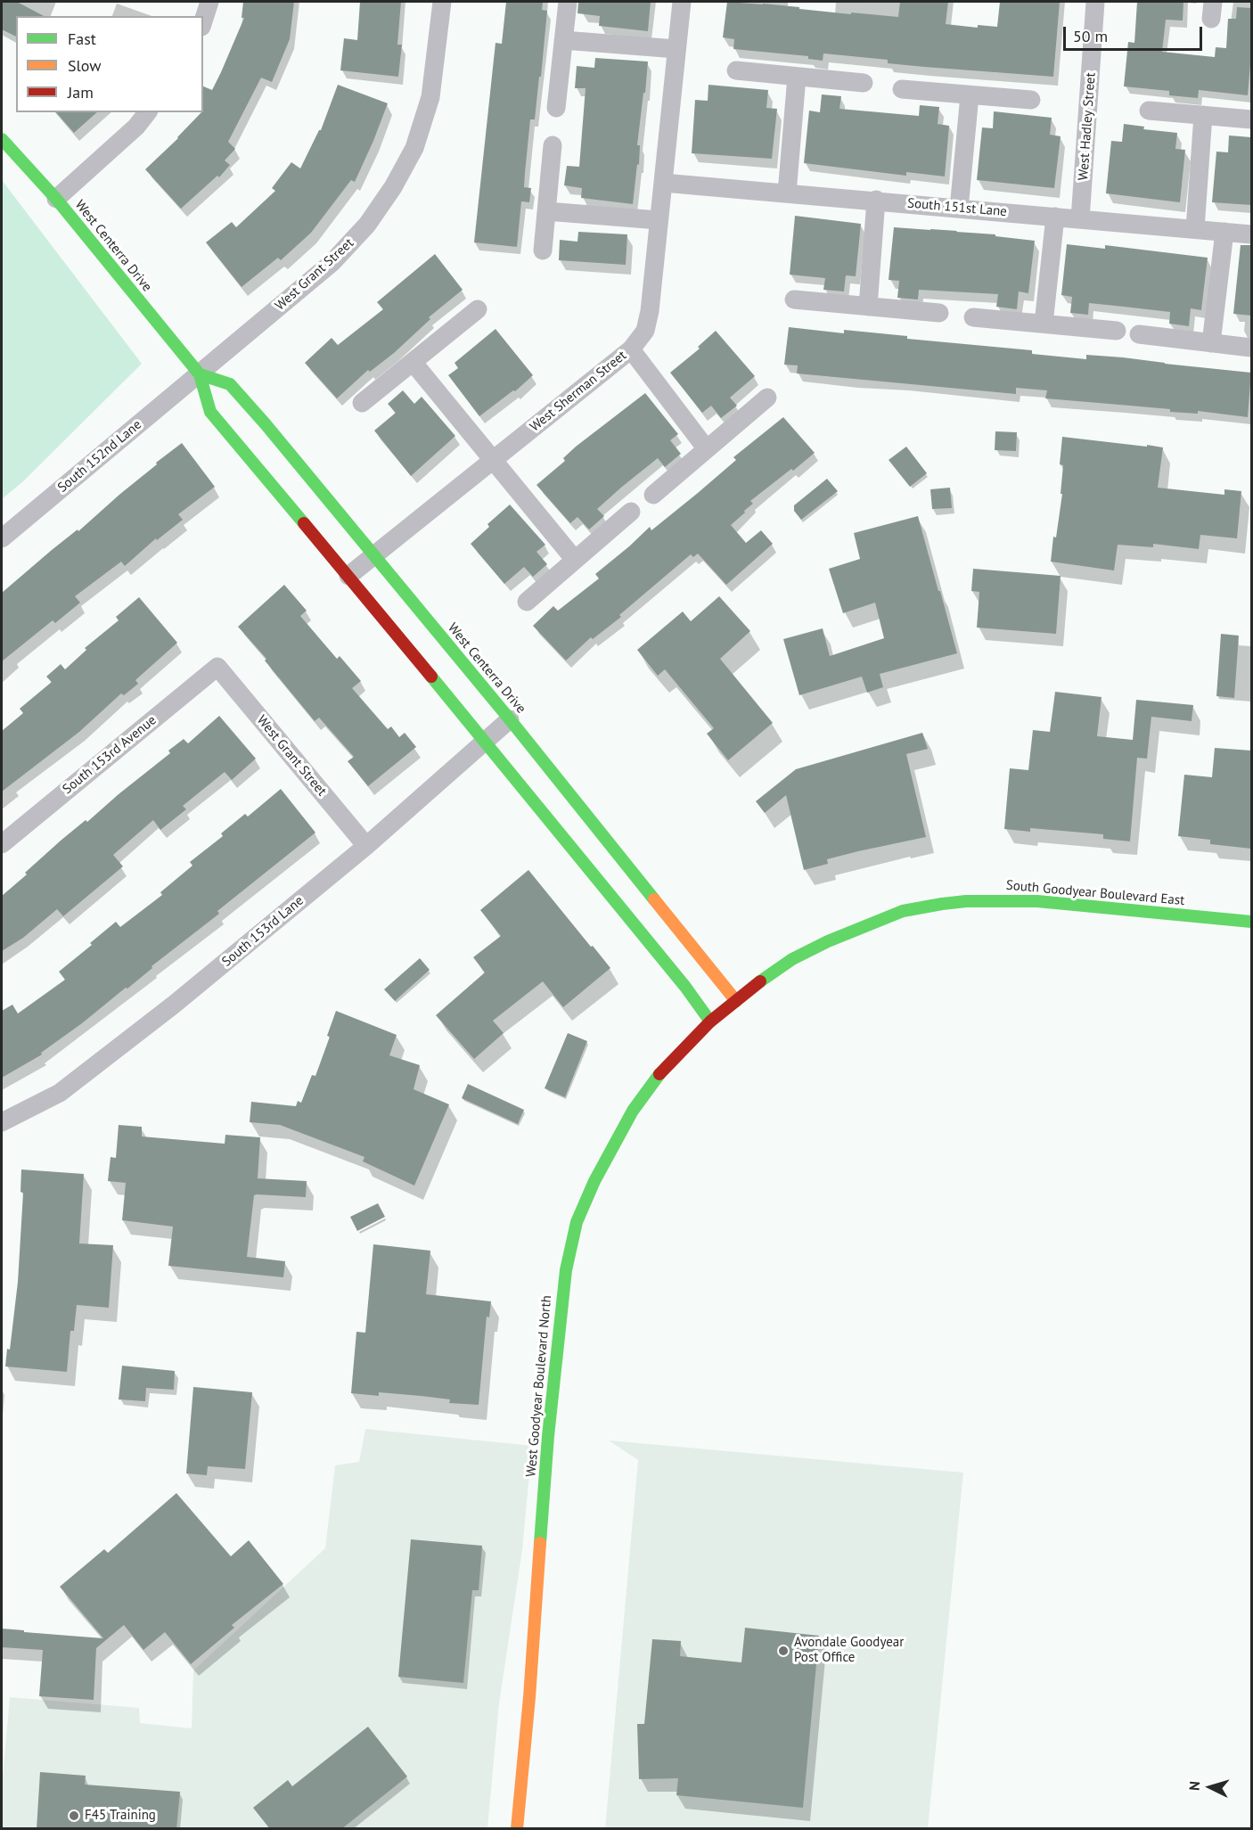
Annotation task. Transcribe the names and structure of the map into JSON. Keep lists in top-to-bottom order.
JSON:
{
  "streets": {
    "street": [
      "West Hadley Street",
      "South 151st Lane",
      "West Centerra Drive",
      "West Grant Street",
      "West Sherman Street",
      "South 152nd Lane",
      "South 153rd Avenue",
      "South Goodyear Boulevard East",
      "South 153rd Lane",
      "West Goodyear Boulevard North"
    ]
  },
  "crossings": [
    ["West Hadley Street", "South 151st Lane"],
    ["South 151st Lane", "West Sherman Street"],
    ["West Centerra Drive", "West Grant Street"],
    ["West Centerra Drive", "West Sherman Street"],
    ["West Centerra Drive", "South 152nd Lane"],
    ["West Centerra Drive", "South Goodyear Boulevard East"],
    ["West Centerra Drive", "South 153rd Lane"],
    ["West Centerra Drive", "West Goodyear Boulevard North"],
    ["West Grant Street", "South 152nd Lane"],
    ["West Grant Street", "South 153rd Avenue"],
    ["West Grant Street", "South 153rd Lane"],
    ["South Goodyear Boulevard East", "West Goodyear Boulevard North"]
  ],
  "places": ["Avondale Goodyear Post Office", "F45 Training"],
  "legend": ["Fast", "Slow", "Jam"],
  "scale_bar": "50 m",
  "north": "left"
}
